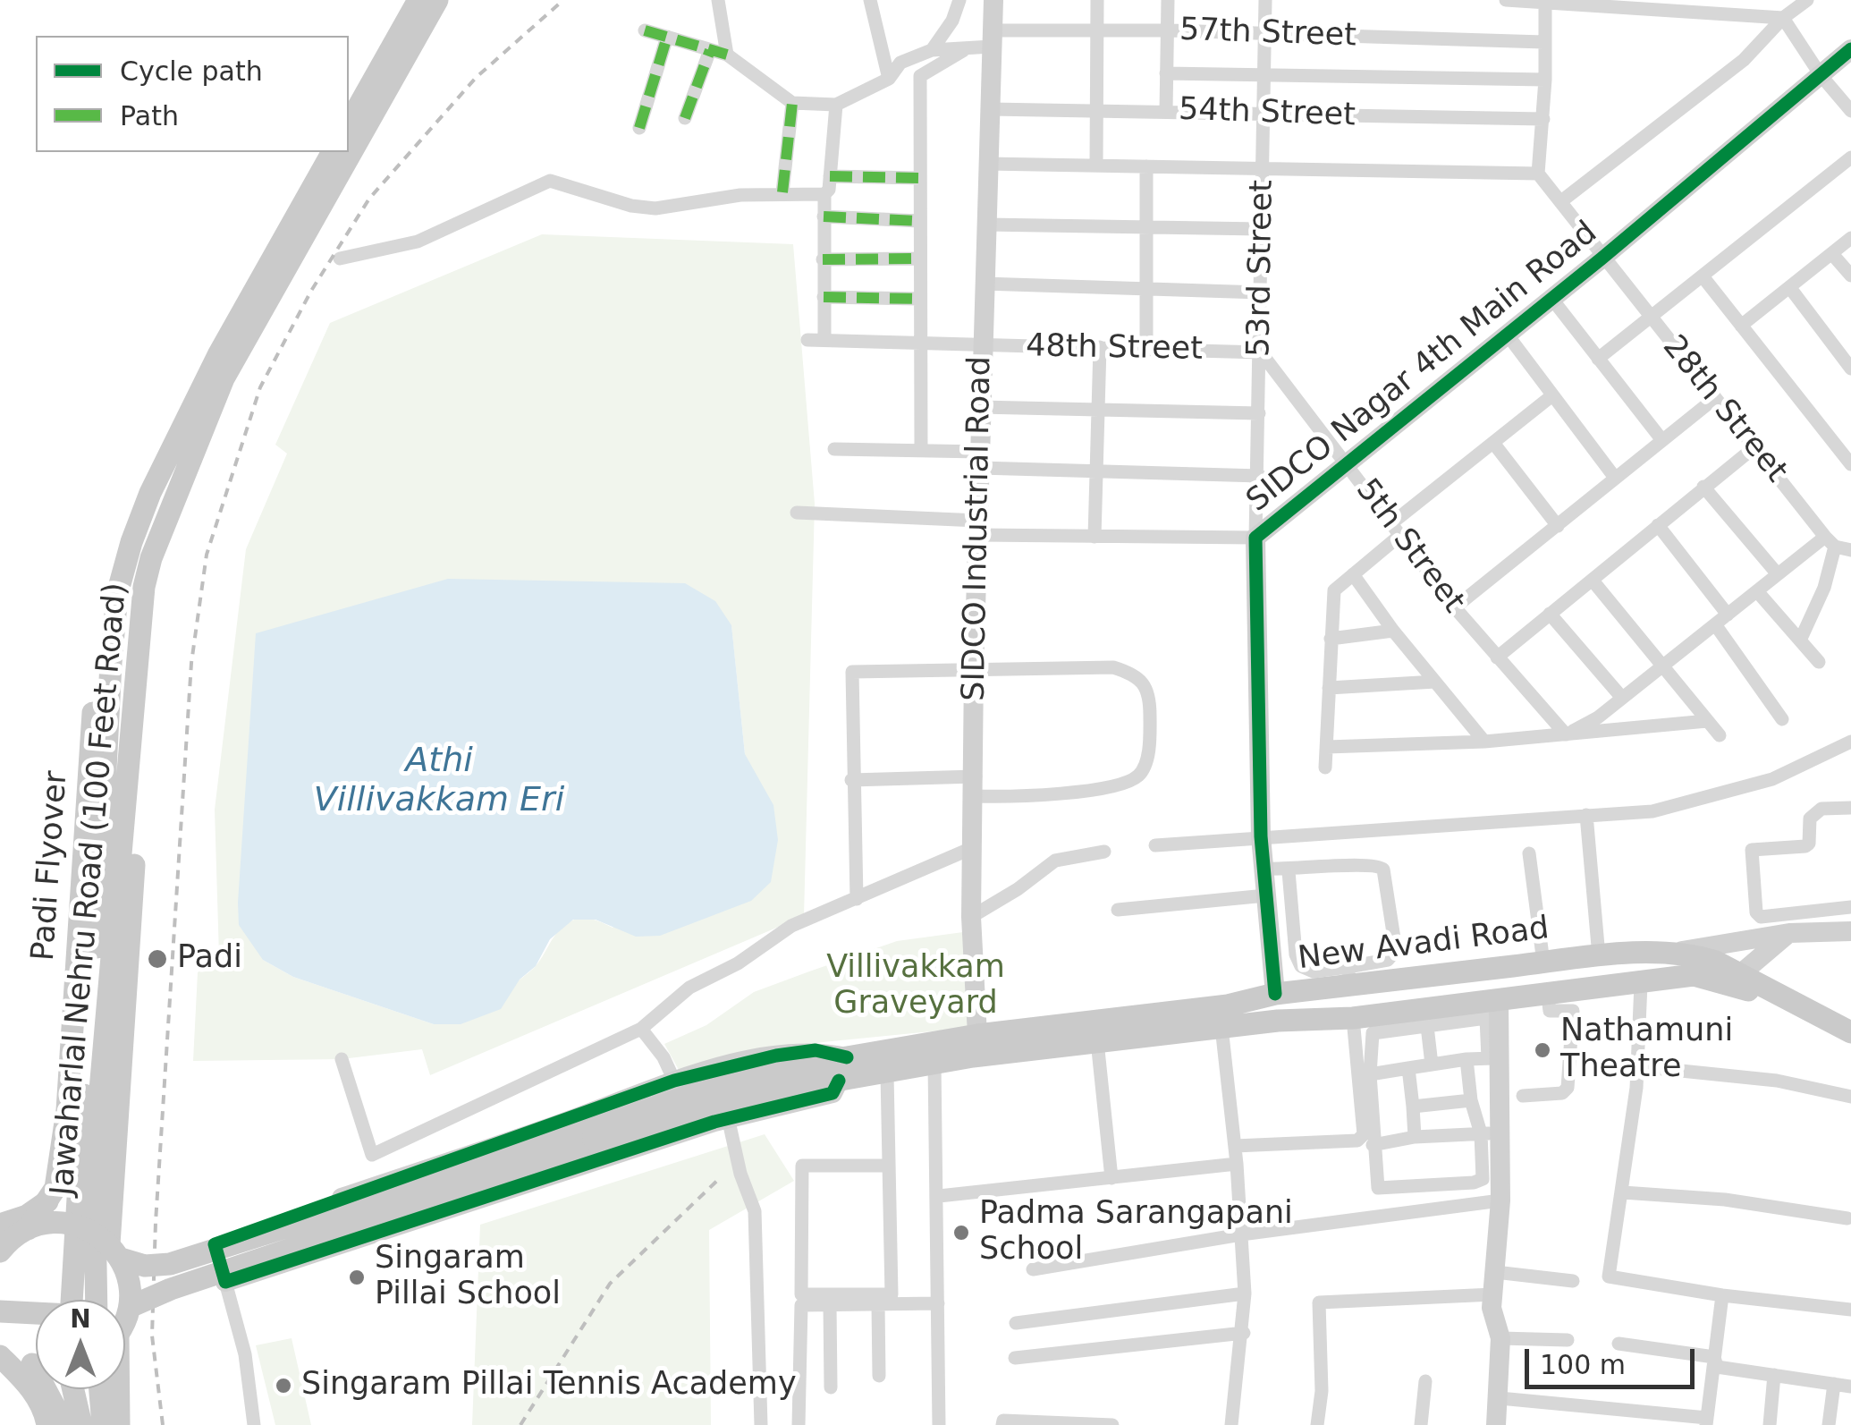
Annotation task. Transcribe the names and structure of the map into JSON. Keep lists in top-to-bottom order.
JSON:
{
  "streets": {
    "main road": ["Padi Flyover", "Jawaharlal Nehru Road (100 Feet Road)", "New Avadi Road"],
    "street": [
      "57th Street",
      "54th Street",
      "53rd Street",
      "48th Street",
      "SIDCO Nagar 4th Main Road",
      "28th Street",
      "SIDCO Industrial Road",
      "5th Street"
    ]
  },
  "crossings": [
    ["57th Street", "53rd Street"],
    ["57th Street", "SIDCO Industrial Road"],
    ["54th Street", "53rd Street"],
    ["54th Street", "SIDCO Industrial Road"],
    ["53rd Street", "48th Street"],
    ["53rd Street", "SIDCO Nagar 4th Main Road"],
    ["53rd Street", "5th Street"],
    ["48th Street", "SIDCO Industrial Road"],
    ["48th Street", "5th Street"],
    ["SIDCO Nagar 4th Main Road", "28th Street"],
    ["SIDCO Nagar 4th Main Road", "5th Street"],
    ["SIDCO Nagar 4th Main Road", "New Avadi Road"],
    ["SIDCO Industrial Road", "New Avadi Road"],
    ["Padi Flyover", "Jawaharlal Nehru Road (100 Feet Road)"]
  ],
  "water": ["Athi Villivakkam Eri"],
  "parks": ["Villivakkam Graveyard"],
  "places": [
    "Padi",
    "Nathamuni Theatre",
    "Padma Sarangapani School",
    "Singaram Pillai School",
    "Singaram Pillai Tennis Academy"
  ],
  "legend": ["Cycle path", "Path"],
  "scale_bar": "100 m",
  "north": "top"
}
